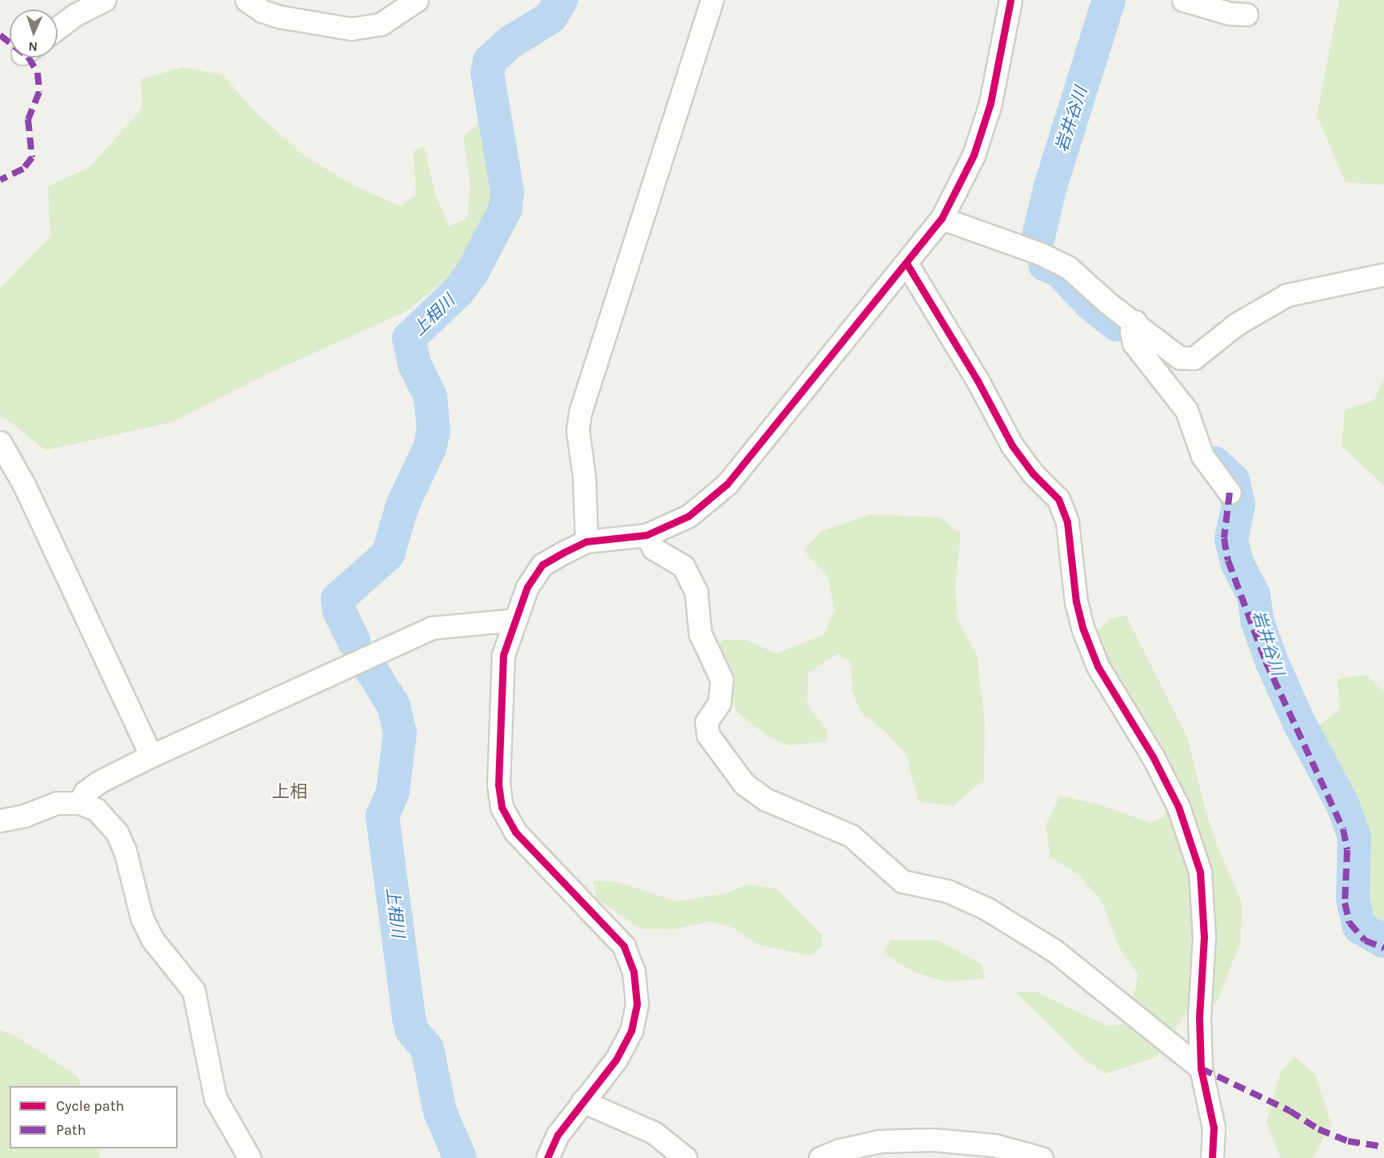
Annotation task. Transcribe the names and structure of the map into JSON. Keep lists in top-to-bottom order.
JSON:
{
  "districts": ["上相"],
  "water": ["岩井谷川", "上相川"],
  "legend": ["Cycle path", "Path"],
  "north": "bottom"
}
